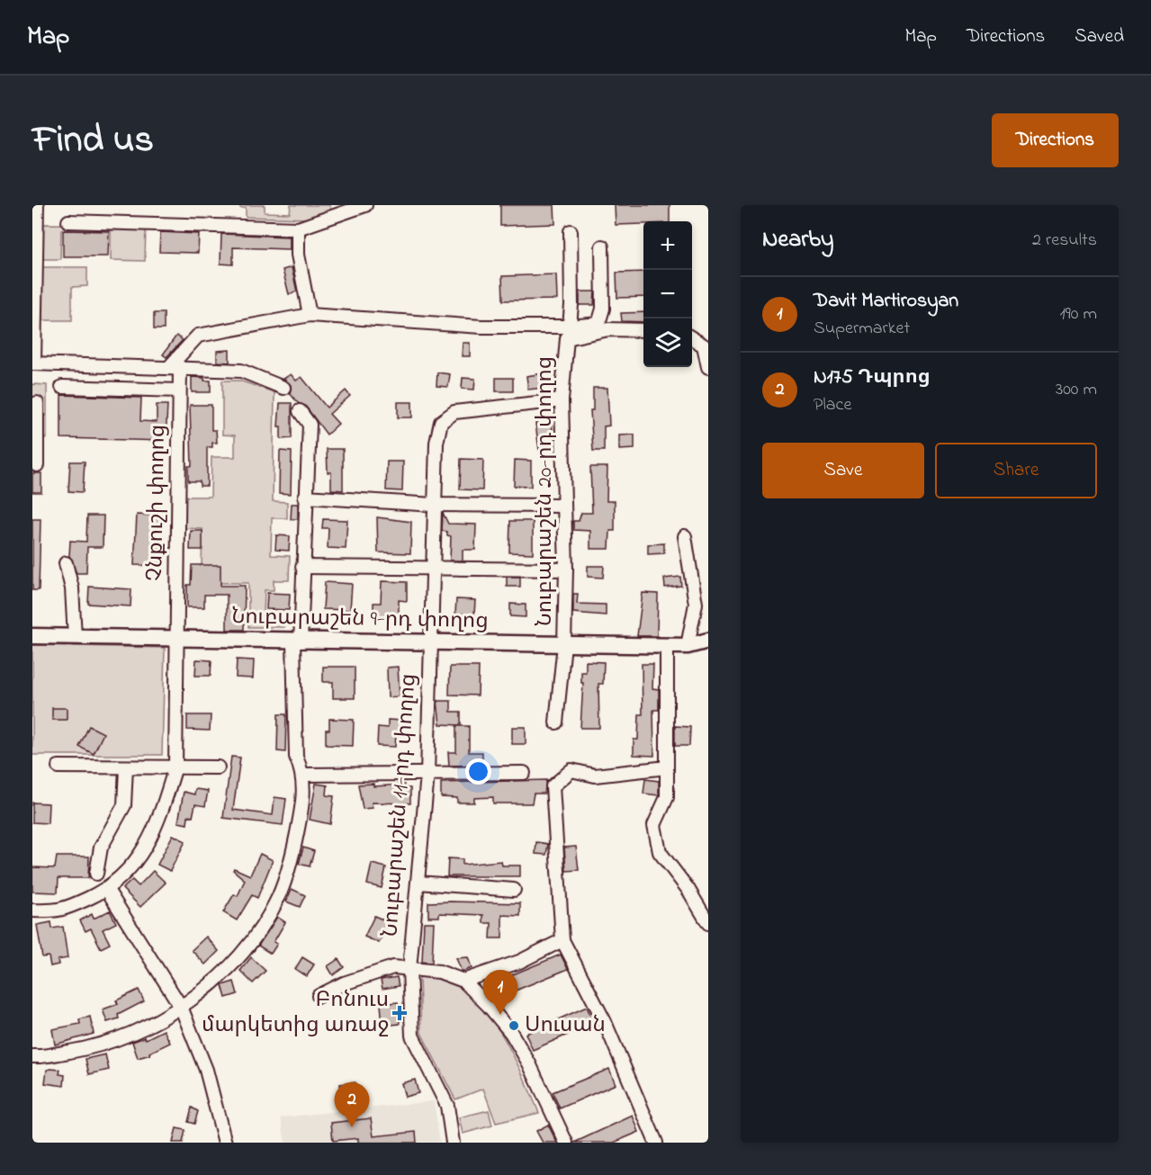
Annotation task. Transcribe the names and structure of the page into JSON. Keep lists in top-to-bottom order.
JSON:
{
  "streets": {
    "main road": ["Նուբարաշեն 9-րդ փողոց"],
    "street": ["Նուբարաշեն 20-րդ փողոց", "Չնքուշի փողոց", "Նուբարաշեն 11-րդ փողոց"]
  },
  "crossings": [
    ["Նուբարաշեն 20-րդ փողոց", "Նուբարաշեն 9-րդ փողոց"],
    ["Նուբարաշեն 20-րդ փողոց", "Նուբարաշեն 11-րդ փողոց"],
    ["Չնքուշի փողոց", "Նուբարաշեն 9-րդ փողոց"],
    ["Նուբարաշեն 9-րդ փողոց", "Նուբարաշեն 11-րդ փողոց"]
  ],
  "places": {
    "health": ["Բոնուս մարկետից առաջ"],
    "other": ["Սուսան"]
  },
  "page": {
    "header": "Map",
    "nav": ["Map", "Directions", "Saved"],
    "title": "Find us",
    "buttons": [
      "Directions",
      ["Save", "Share"]
    ],
    "heading": ["Nearby", "2 results"],
    "map_buttons": ["+", "−"],
    "list": [
      {
        "mark": "1",
        "name": "Davit Martirosyan",
        "note": "Supermarket",
        "value": "190 m"
      },
      {
        "mark": "2",
        "name": "N175 Դպրոց",
        "note": "Place",
        "value": "300 m"
      }
    ],
    "pins": ["1", "2"]
  }
}
